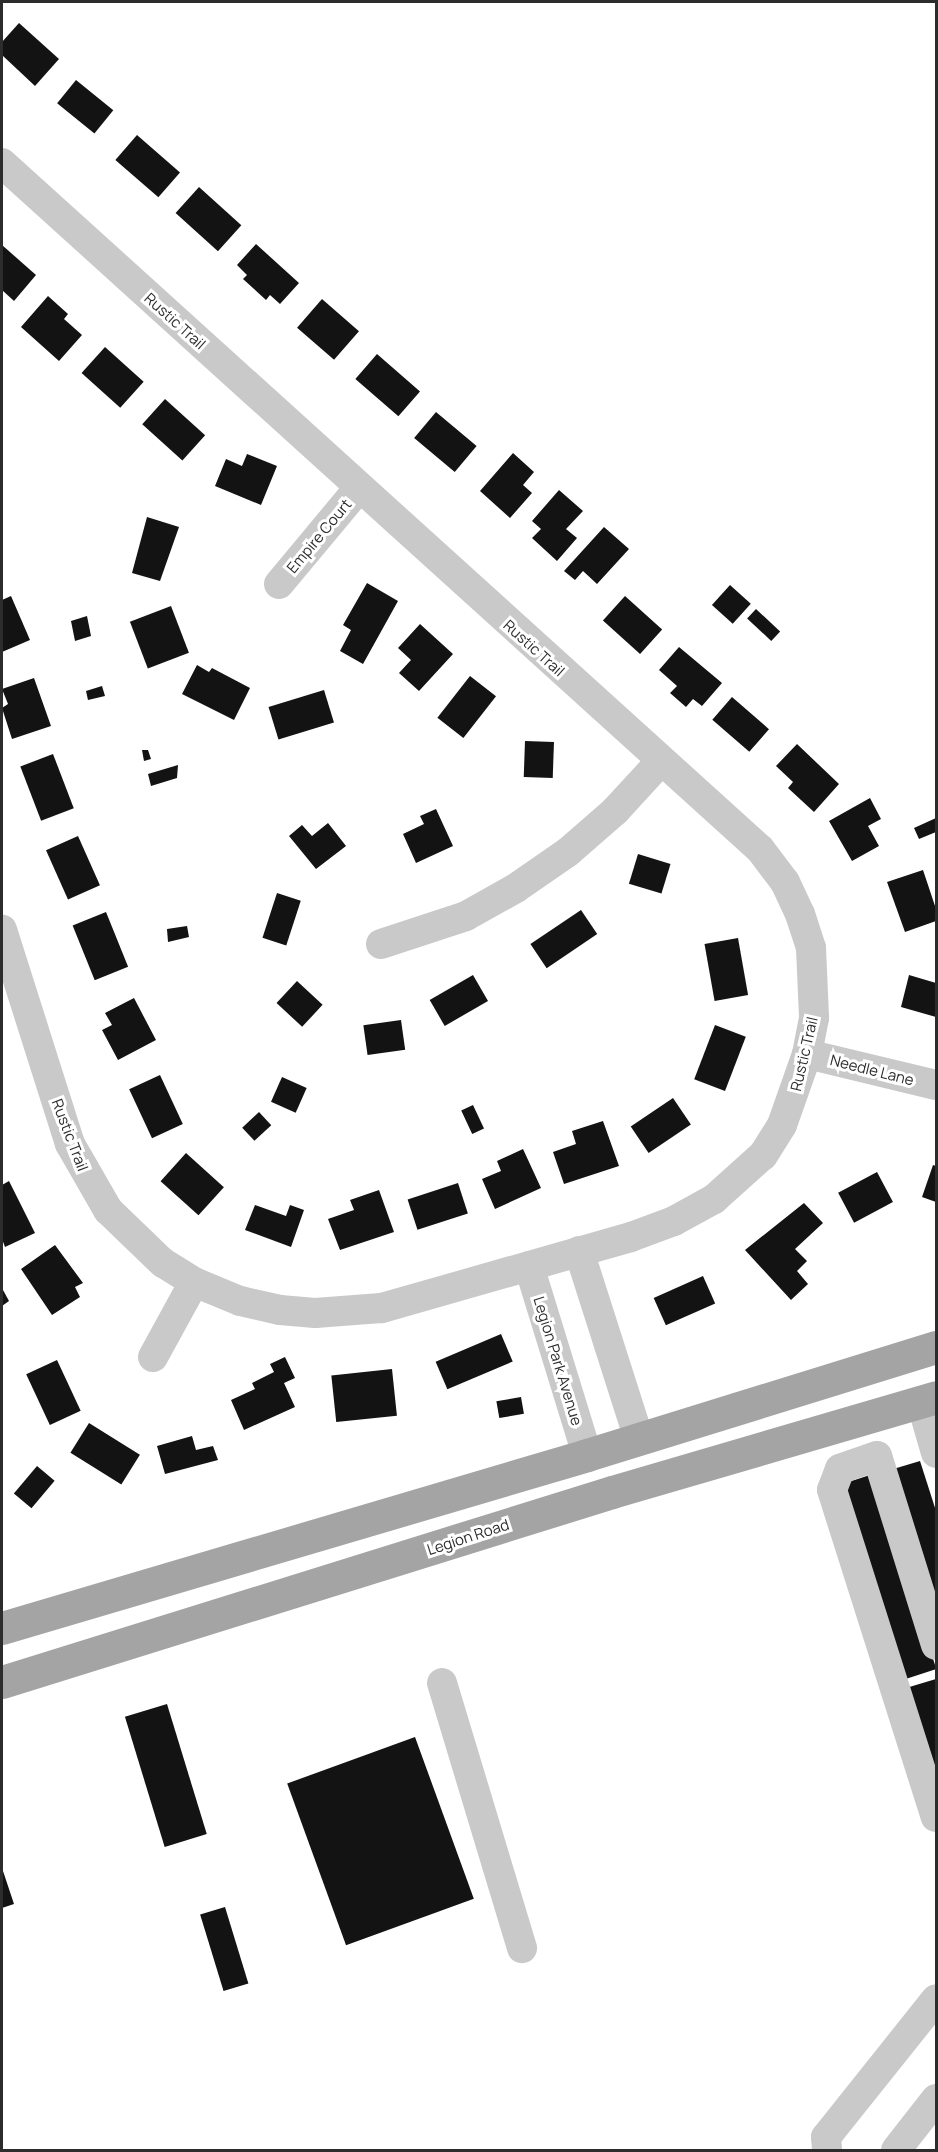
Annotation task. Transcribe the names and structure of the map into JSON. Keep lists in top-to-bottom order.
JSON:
{
  "streets": {
    "main road": ["Legion Road"],
    "street": [
      "Rustic Trail",
      "Empire Court",
      "Needle Lane",
      "Legion Park Avenue"
    ]
  },
  "crossings": [
    ["Rustic Trail", "Empire Court"],
    ["Rustic Trail", "Needle Lane"],
    ["Rustic Trail", "Legion Park Avenue"]
  ]
}
